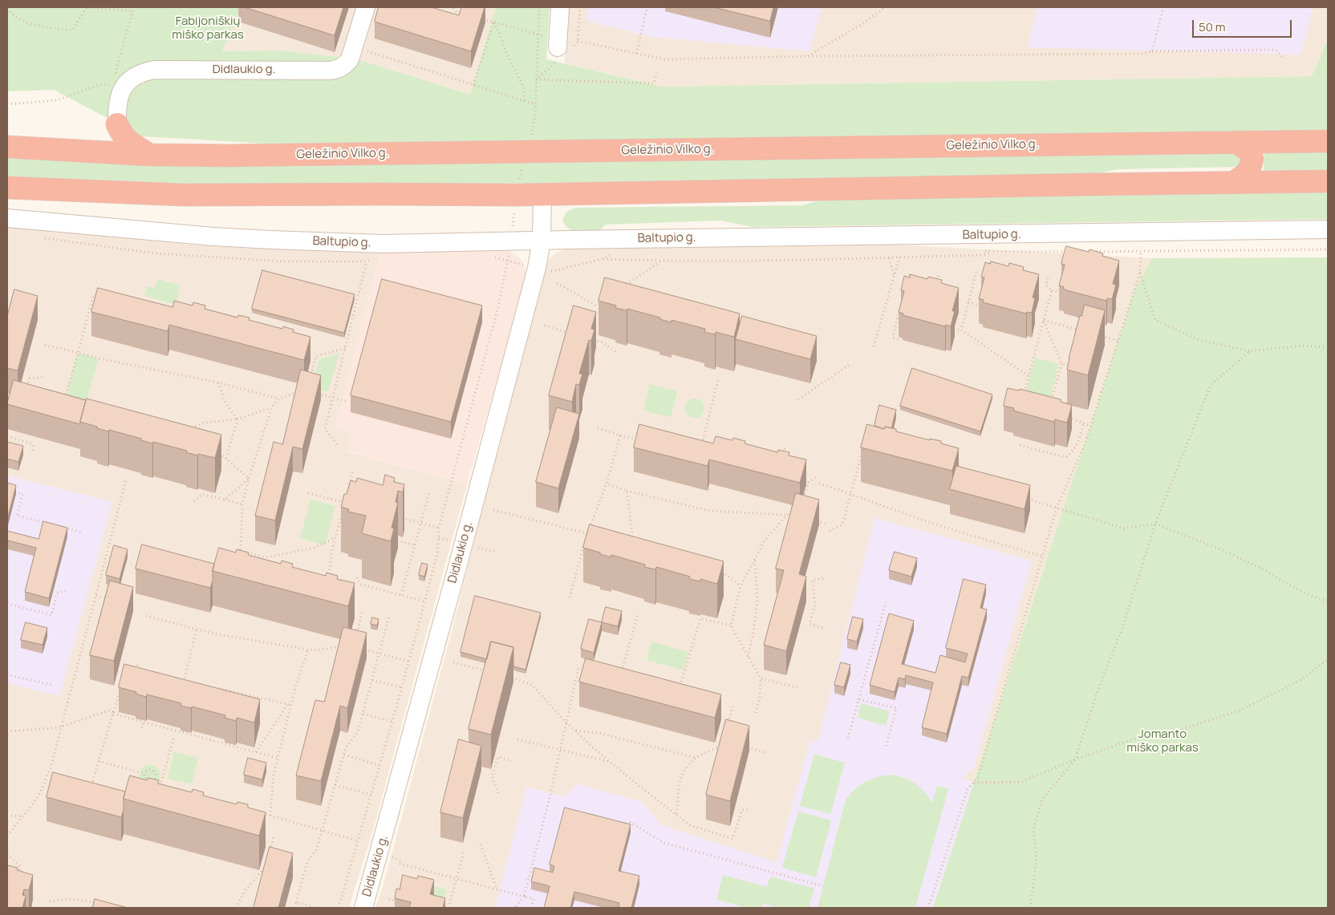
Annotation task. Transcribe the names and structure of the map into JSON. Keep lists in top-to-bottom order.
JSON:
{
  "streets": {
    "highway": ["Geležinio Vilko g."],
    "street": ["Didlaukio g.", "Baltupio g."]
  },
  "crossings": [
    ["Didlaukio g.", "Baltupio g."]
  ],
  "parks": ["Fabijoniškių miško parkas", "Jomanto miško parkas"],
  "scale_bar": "50 m"
}
